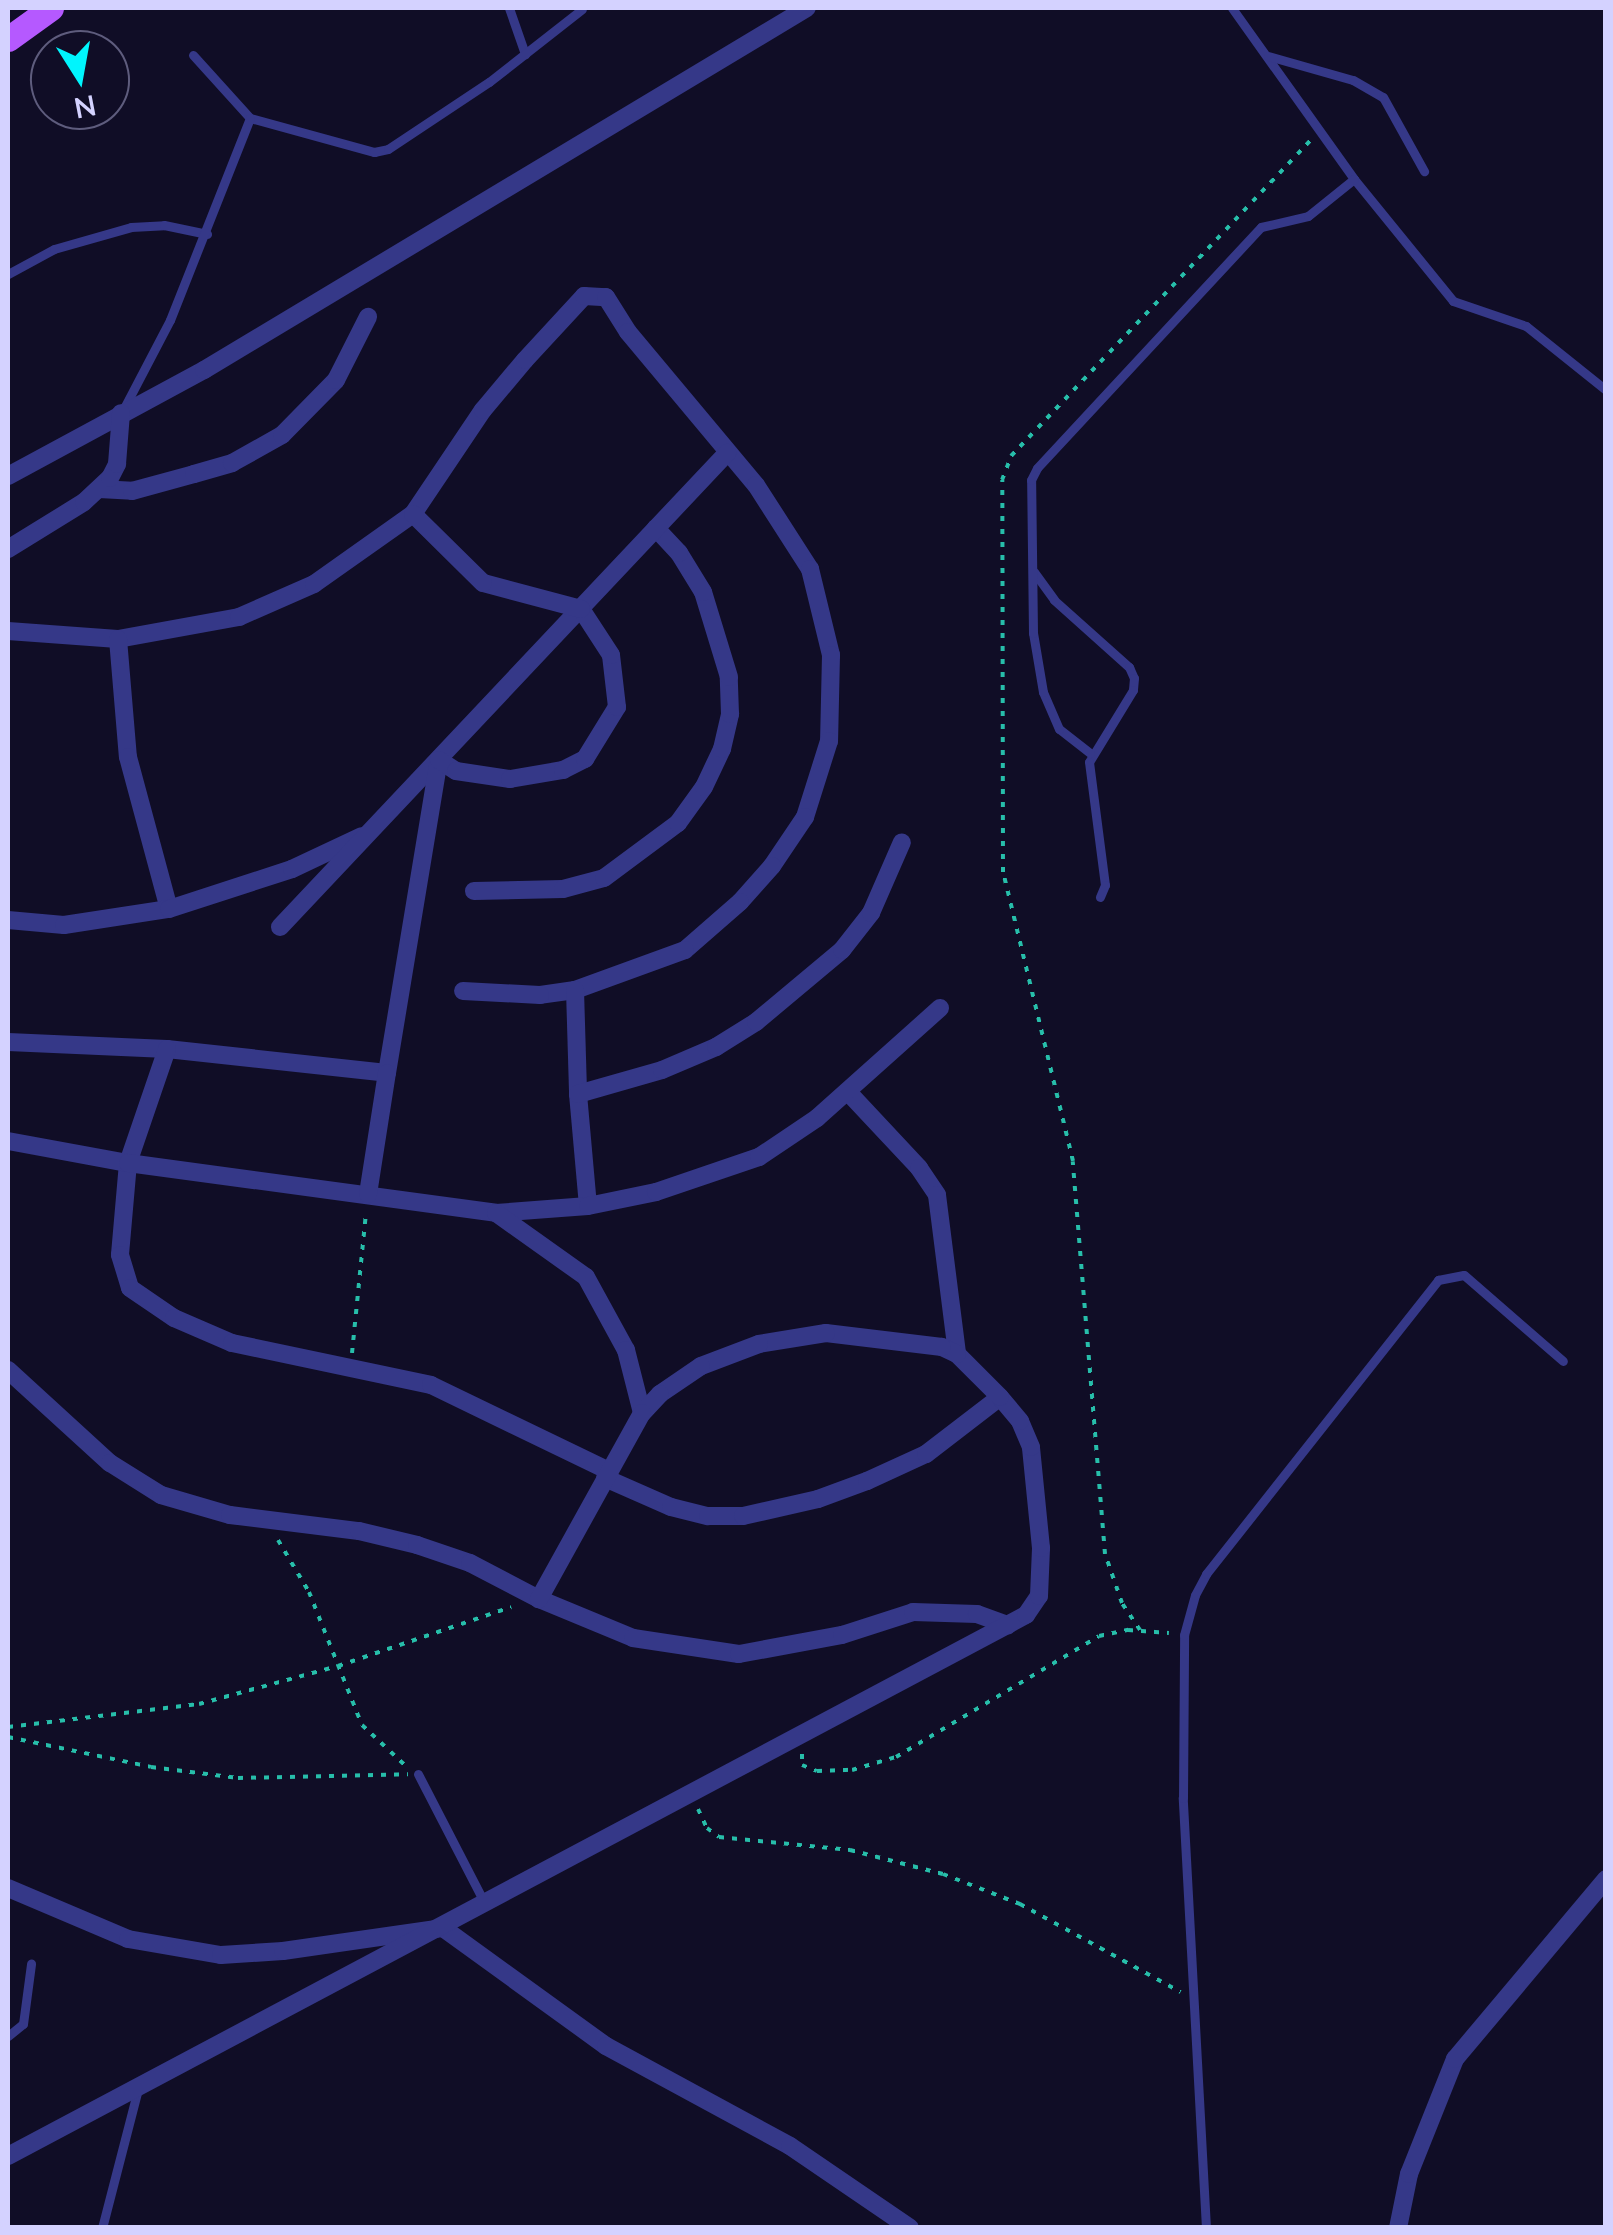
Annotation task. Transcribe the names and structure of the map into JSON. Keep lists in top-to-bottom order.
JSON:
{
  "north": "bottom"
}
